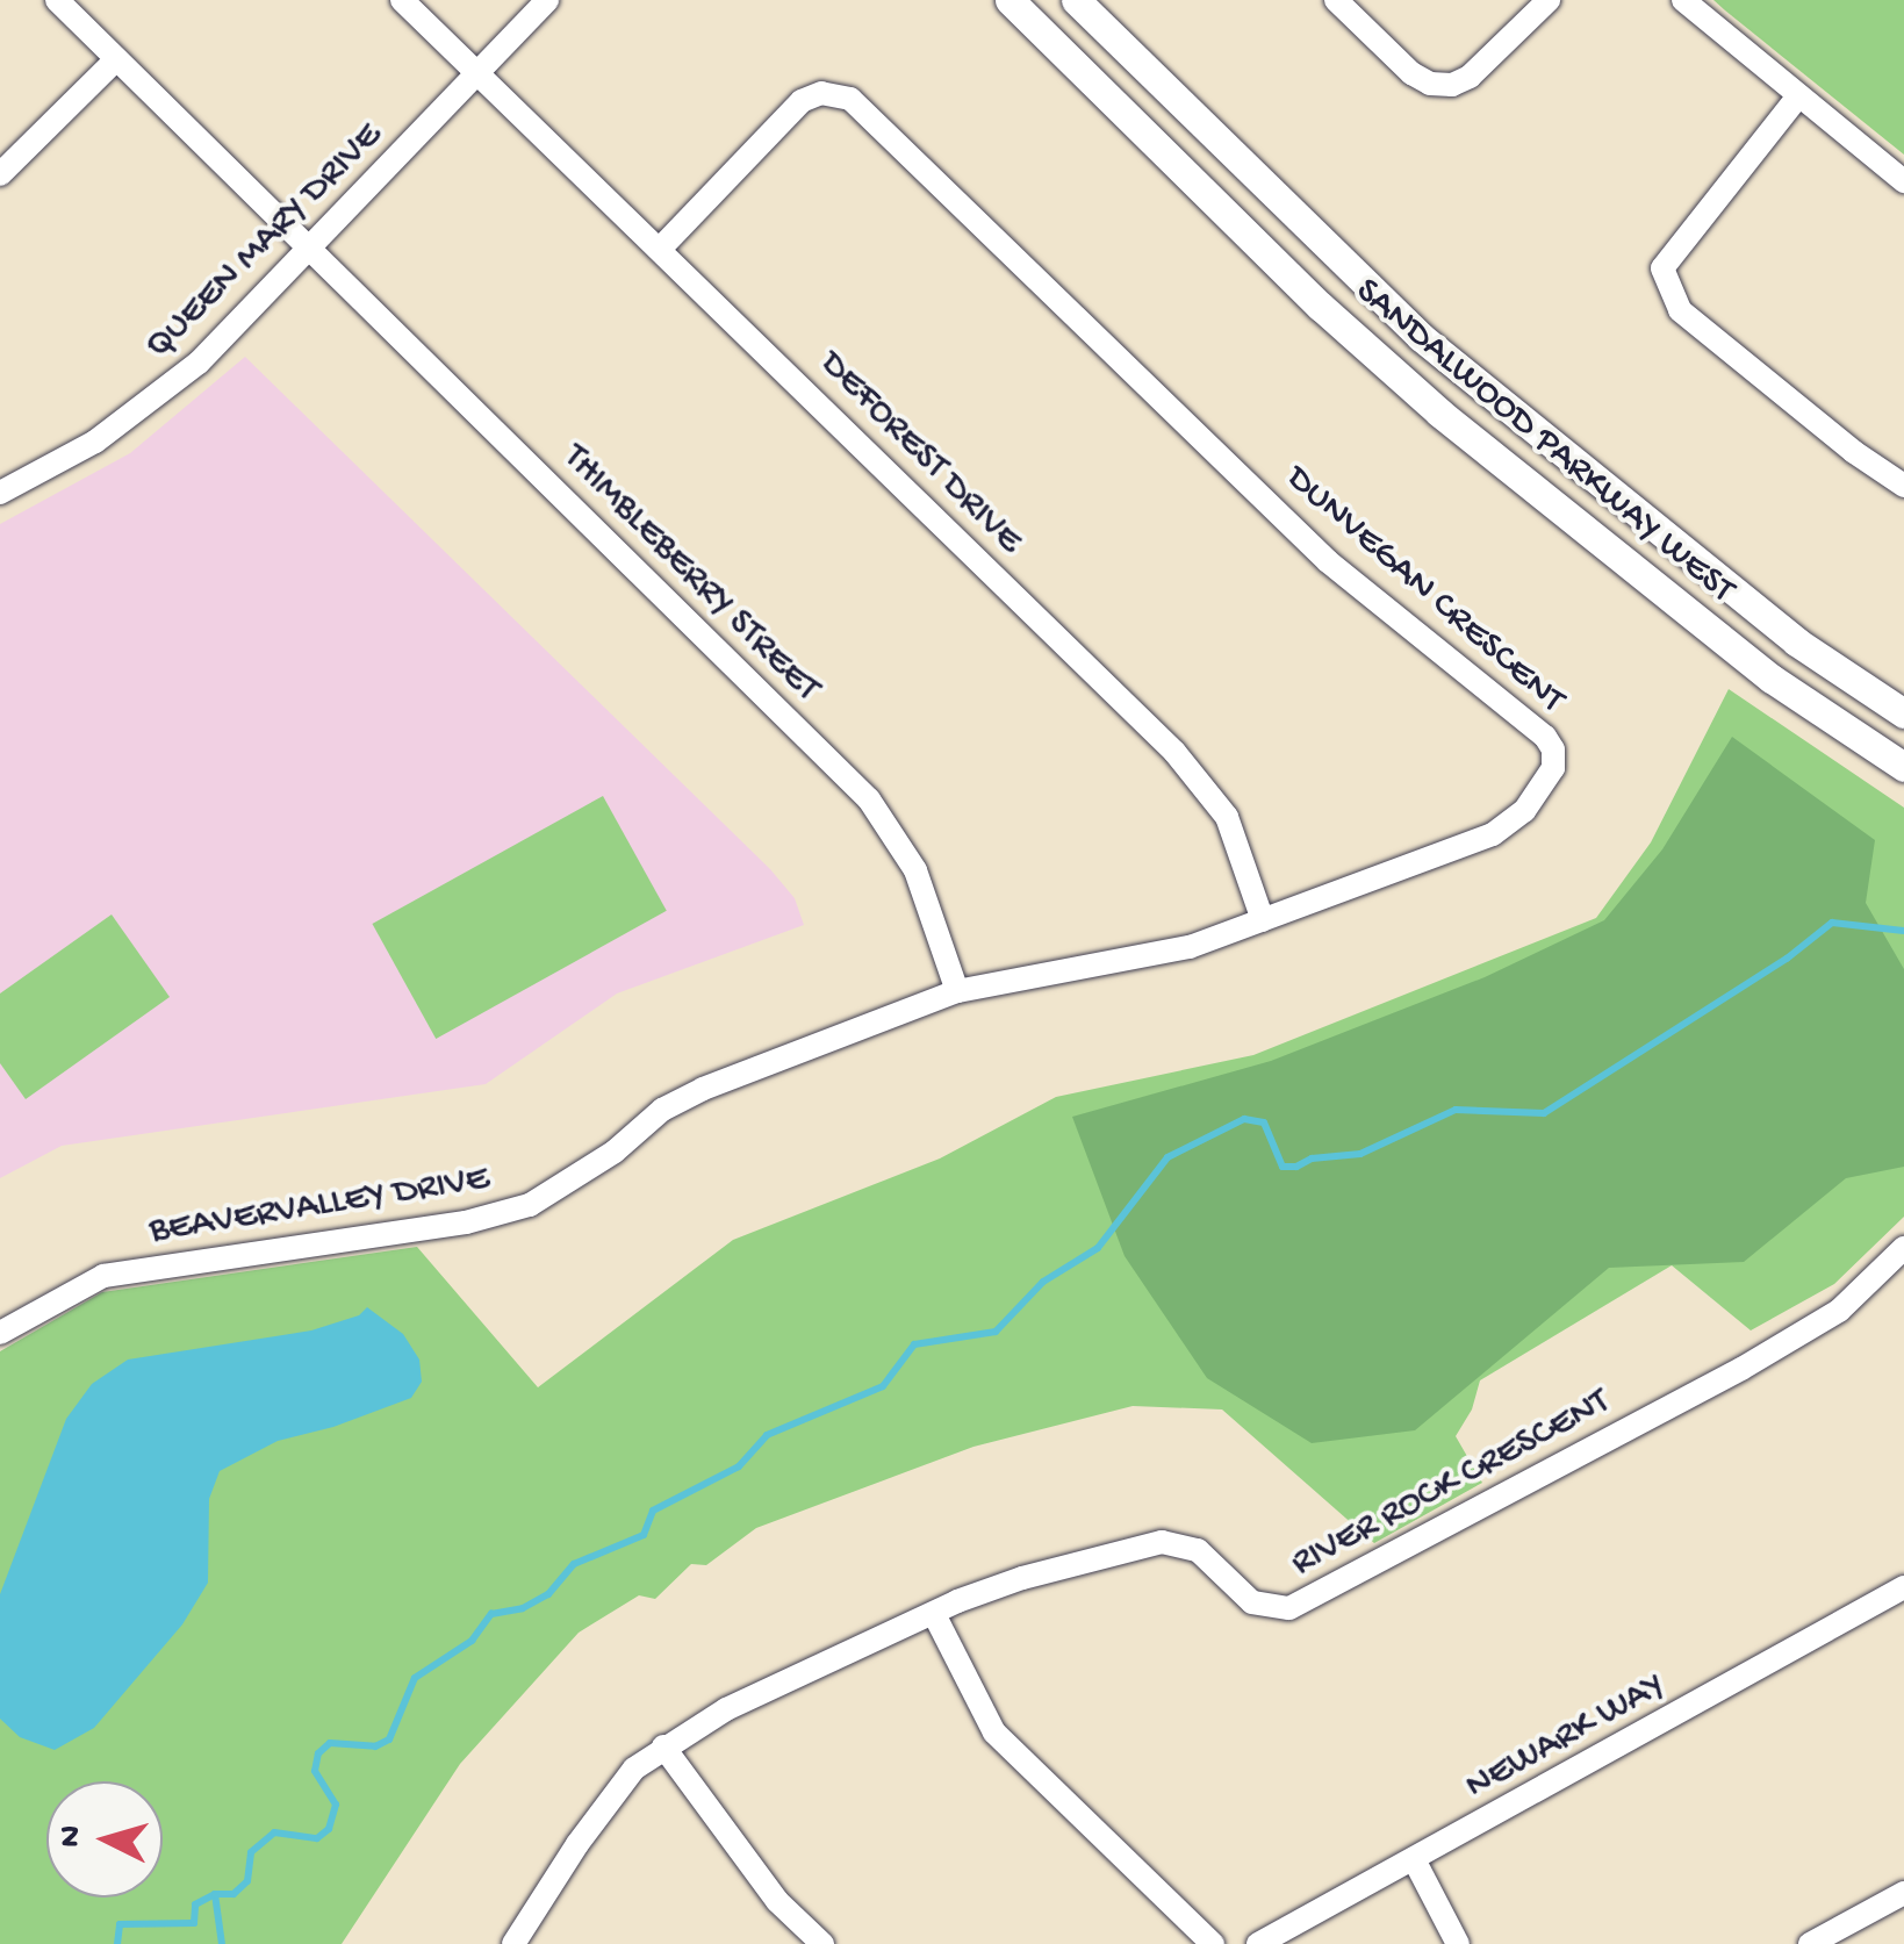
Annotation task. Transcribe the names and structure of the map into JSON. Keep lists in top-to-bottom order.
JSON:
{
  "streets": {
    "main road": ["SANDALWOOD PARKWAY WEST"],
    "street": [
      "QUEEN MARY DRIVE",
      "DEFOREST DRIVE",
      "THIMBLEBERRY STREET",
      "DUNVEGAN CRESCENT",
      "BEAVERVALLEY DRIVE",
      "RIVER ROCK CRESCENT",
      "NEWARK WAY"
    ]
  },
  "crossings": [
    ["QUEEN MARY DRIVE", "DEFOREST DRIVE"],
    ["QUEEN MARY DRIVE", "THIMBLEBERRY STREET"],
    ["DEFOREST DRIVE", "DUNVEGAN CRESCENT"],
    ["THIMBLEBERRY STREET", "DUNVEGAN CRESCENT"],
    ["THIMBLEBERRY STREET", "BEAVERVALLEY DRIVE"],
    ["DUNVEGAN CRESCENT", "BEAVERVALLEY DRIVE"]
  ],
  "north": "left"
}
